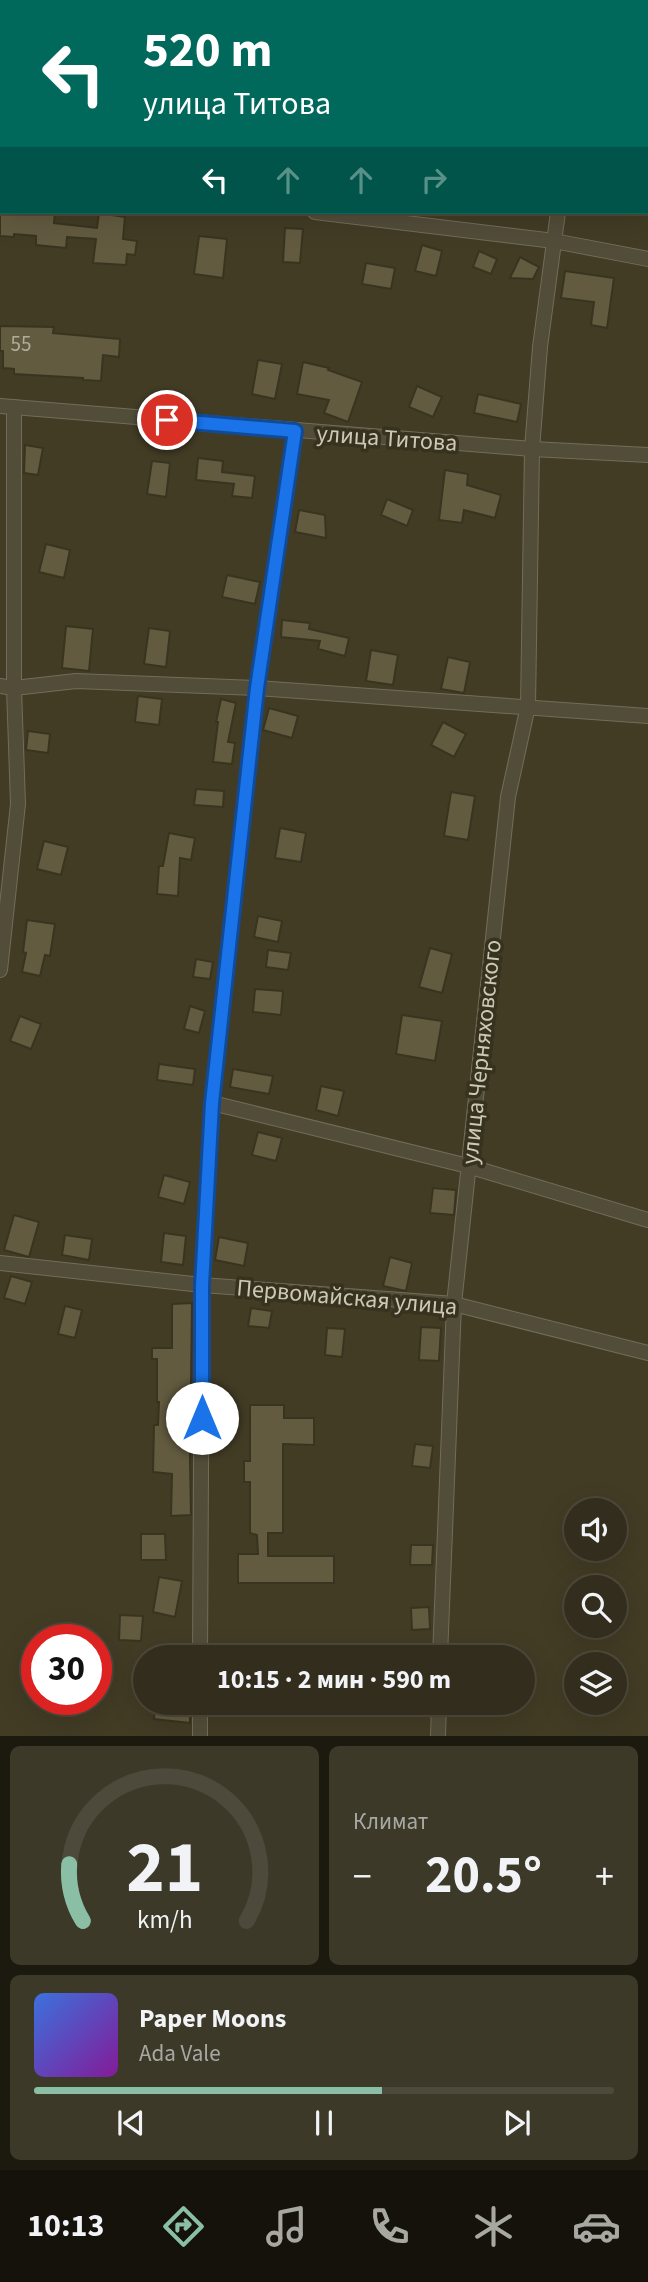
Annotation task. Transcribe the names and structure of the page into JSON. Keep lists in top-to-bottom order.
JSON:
{
  "streets": {
    "street": ["улица Титова", "улица Черняховского", "Первомайская улица"]
  },
  "crossings": [
    ["улица Титова", "улица Черняховского"],
    ["улица Черняховского", "Первомайская улица"]
  ],
  "house_numbers": ["55"],
  "page": {
    "turn": ["520 m", "улица Титова"],
    "limit": "30",
    "trip": "10:15 · 2 мин · 590 m",
    "tile": "Климат",
    "heat": ["−", "20.5°", "+"],
    "song": ["Paper Moons", "Ada Vale"],
    "tabs": "10:13",
    "gauge": ["21", "km/h"]
  }
}
